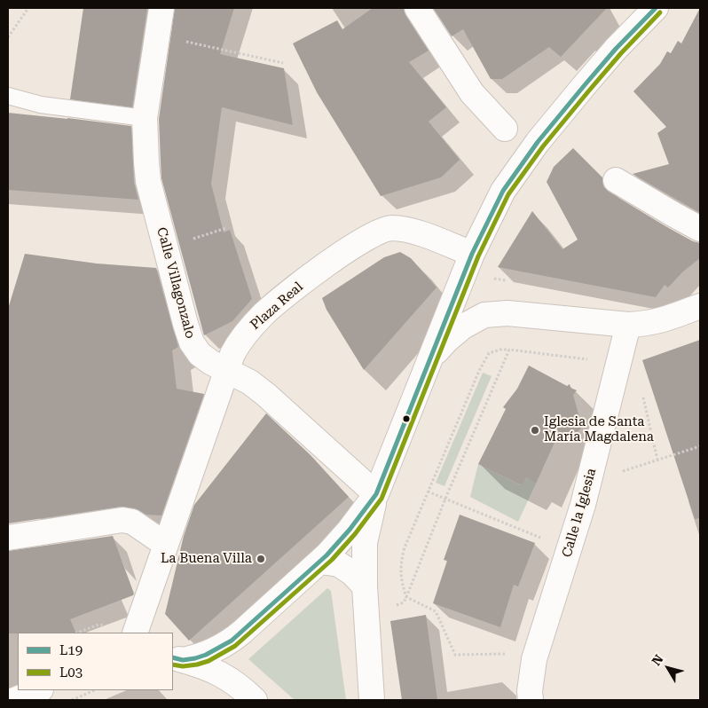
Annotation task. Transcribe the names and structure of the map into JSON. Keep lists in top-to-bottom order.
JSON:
{
  "streets": {
    "street": ["Calle Villagonzalo", "Plaza Real", "Calle la Iglesia"]
  },
  "crossings": [
    ["Calle Villagonzalo", "Plaza Real"]
  ],
  "places": ["Iglesia de Santa María Magdalena", "La Buena Villa"],
  "lines": ["transit line L19", "transit line L03"],
  "legend": ["L19", "L03"],
  "north": "top left"
}
